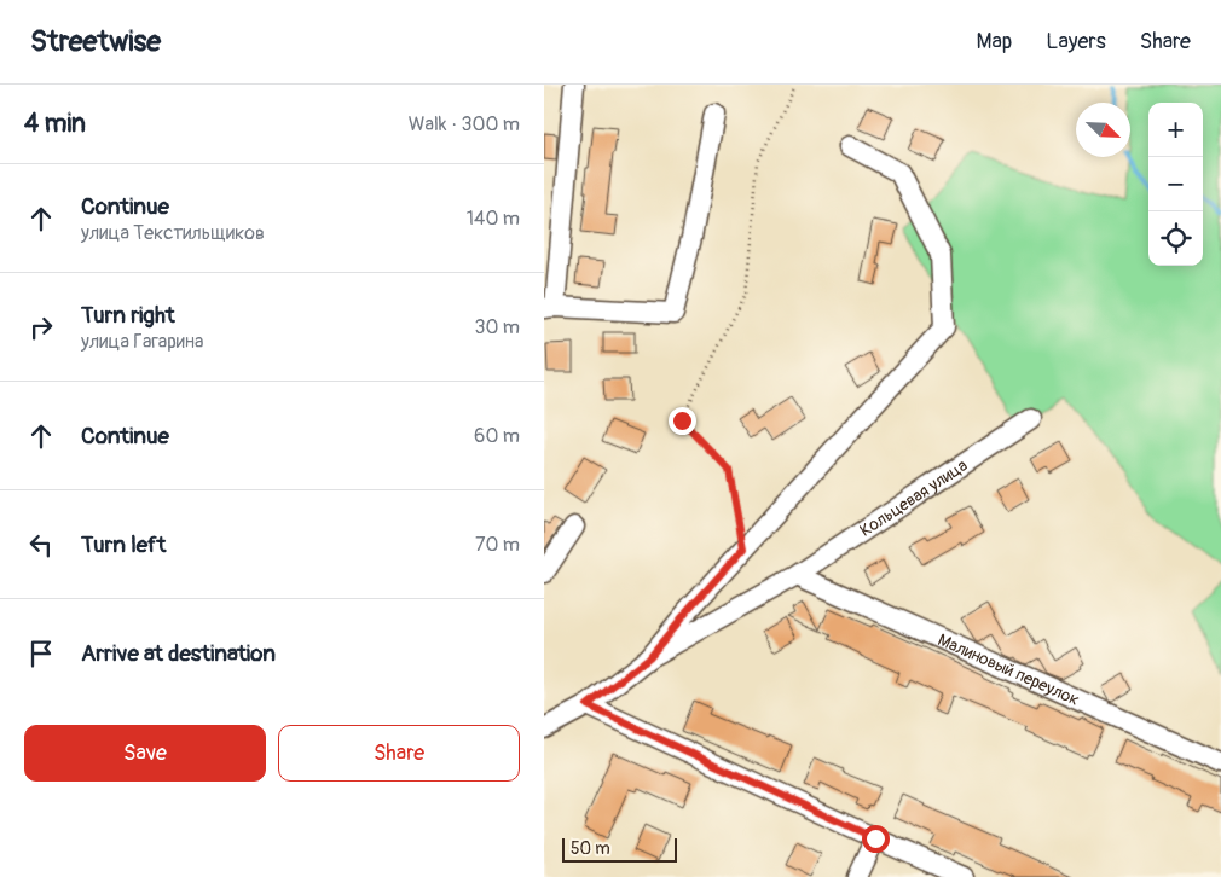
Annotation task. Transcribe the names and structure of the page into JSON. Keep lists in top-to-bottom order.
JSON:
{
  "streets": {
    "street": ["Кольцевая улица", "Малиновый переулок"]
  },
  "crossings": [
    ["Кольцевая улица", "Малиновый переулок"]
  ],
  "scale_bar": "50 m",
  "north": "bottom right",
  "page": {
    "header": "Streetwise",
    "nav": ["Map", "Layers", "Share"],
    "heading": ["4 min", "Walk · 300 m"],
    "map_buttons": ["+", "−"],
    "list": [
      ["Continue", "улица Текстильщиков", "140 m"],
      ["Turn right", "улица Гагарина", "30 m"],
      ["Continue", "60 m"],
      ["Turn left", "70 m"],
      "Arrive at destination"
    ],
    "buttons": ["Save", "Share"],
    "scale": "50 m"
  }
}
